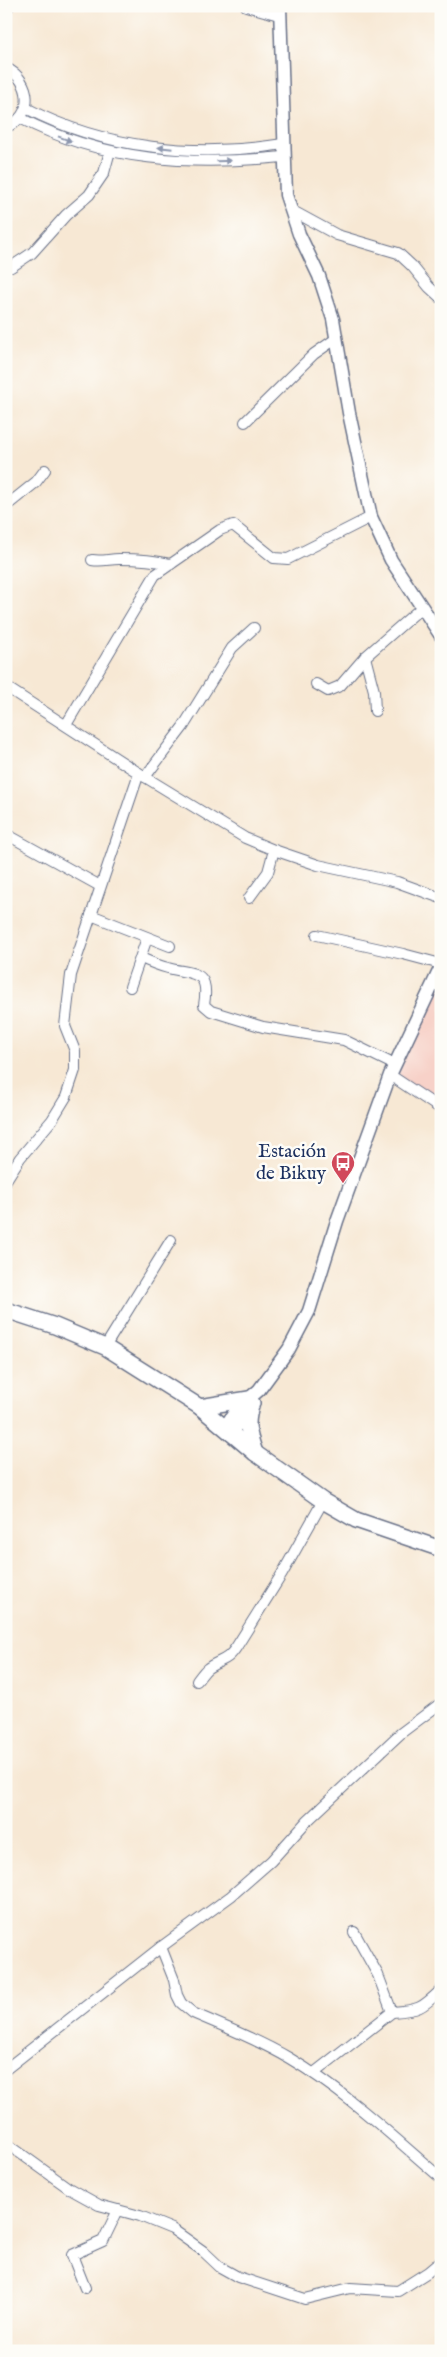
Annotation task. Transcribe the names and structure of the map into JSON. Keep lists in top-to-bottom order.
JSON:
{
  "places": {
    "bus stop": ["Estación de Bikuy"]
  }
}
